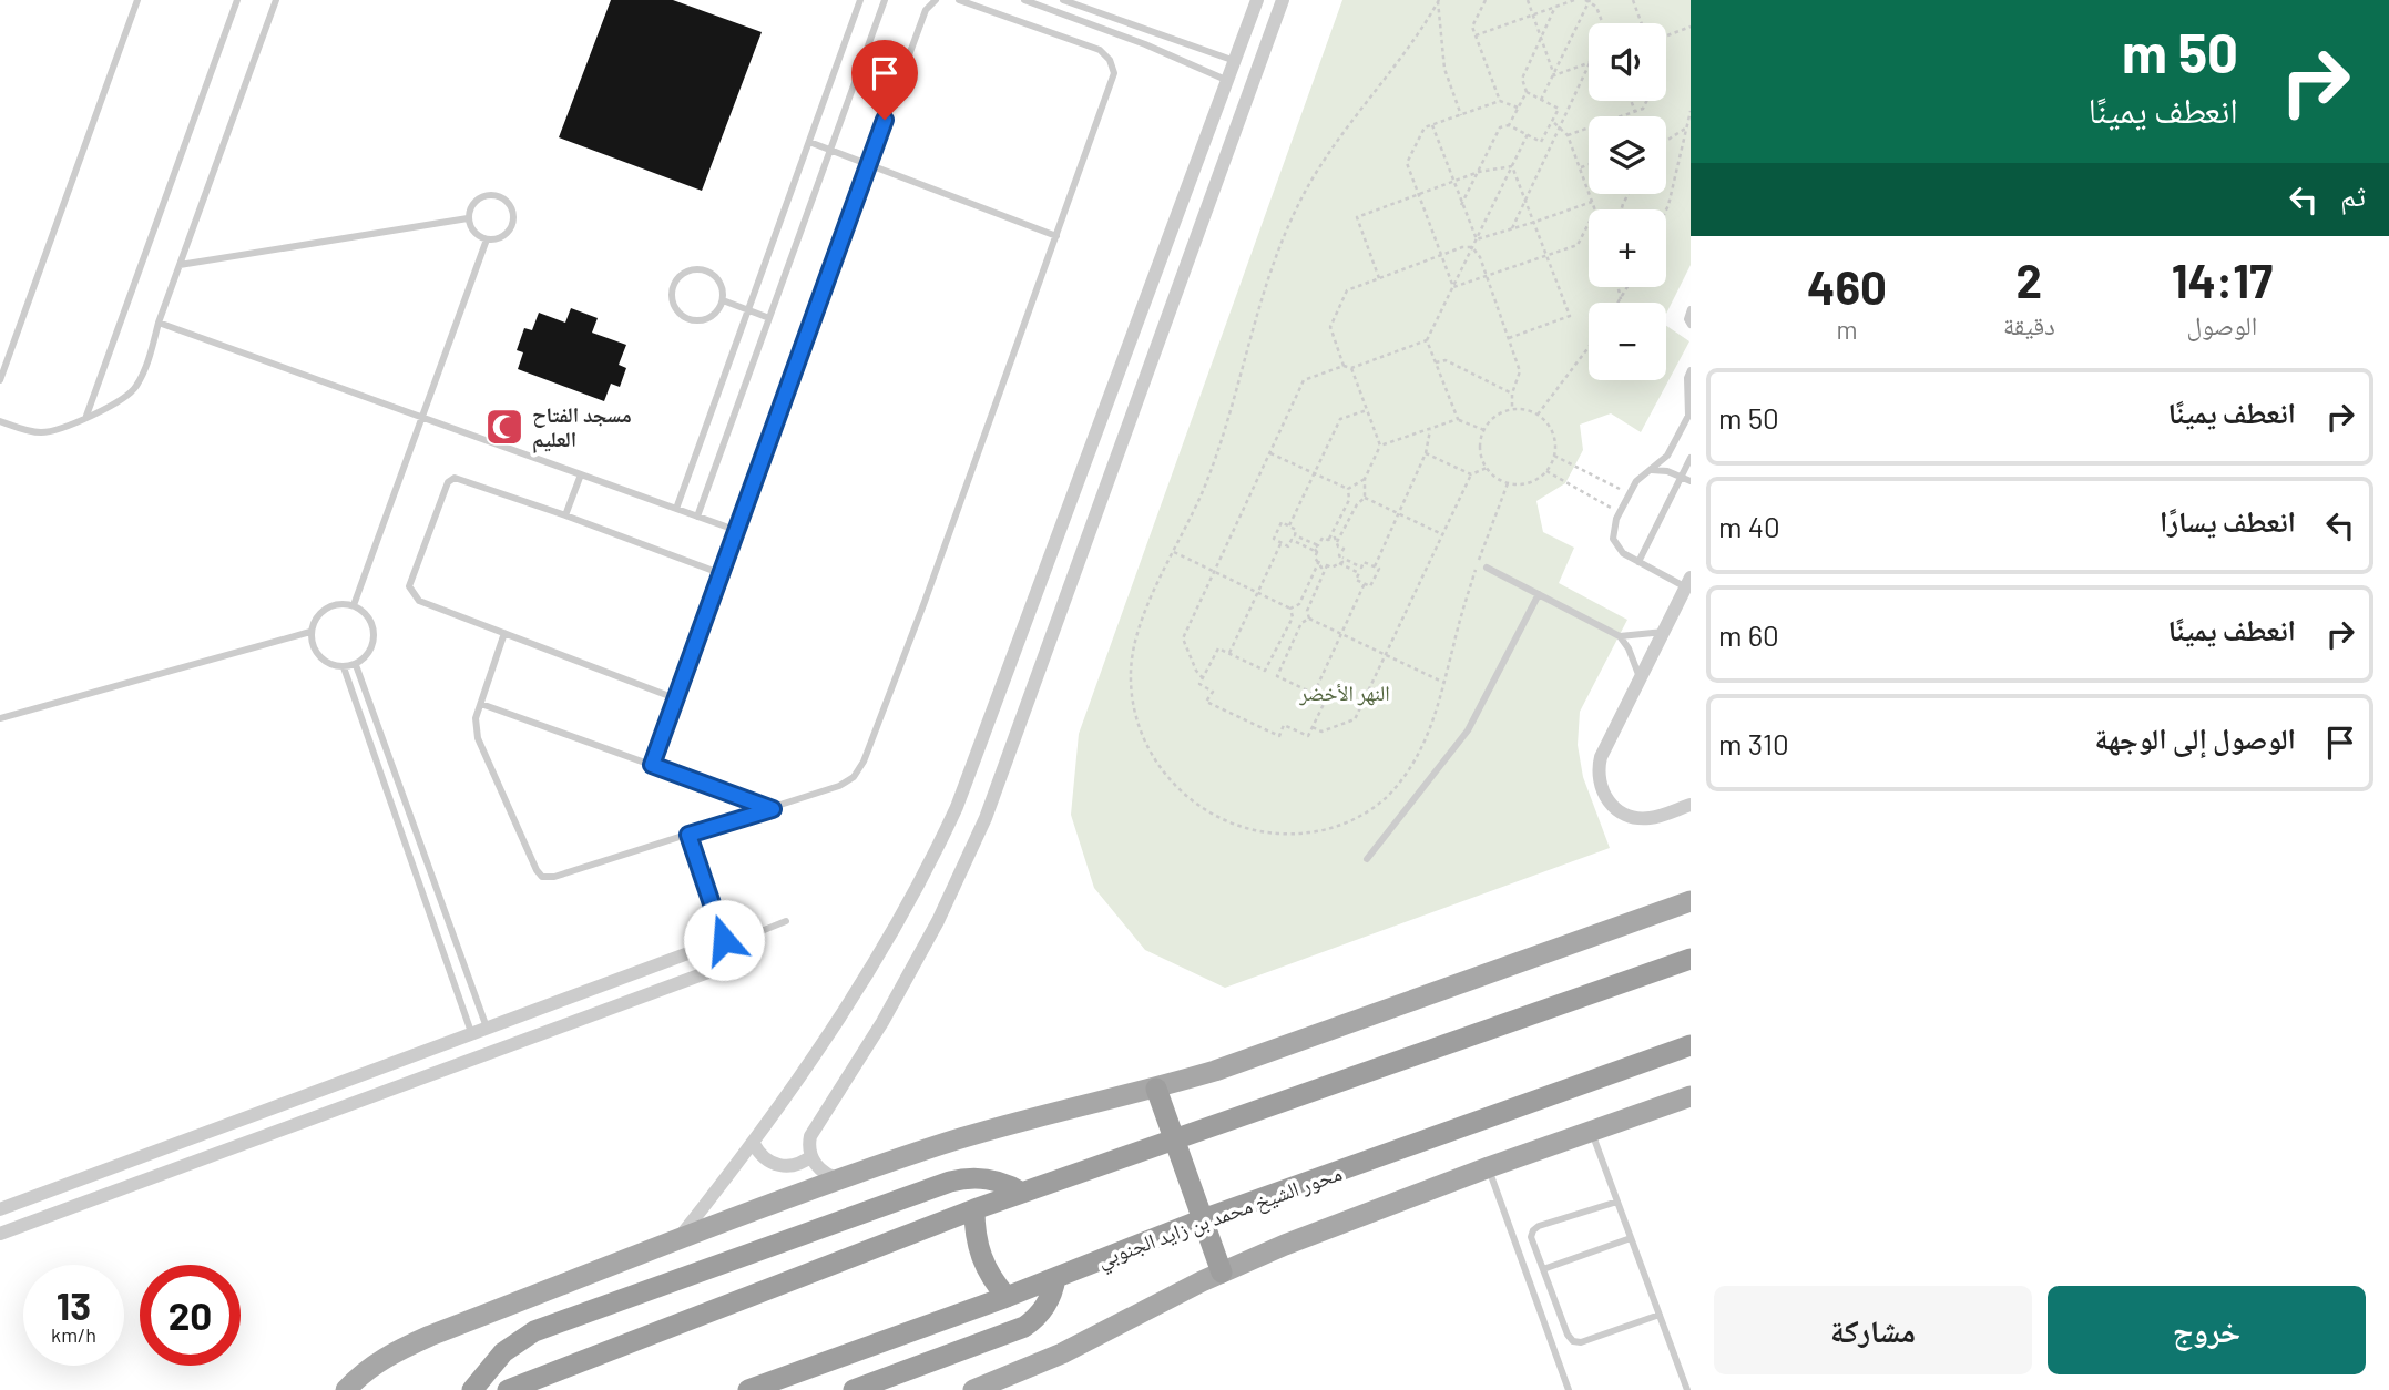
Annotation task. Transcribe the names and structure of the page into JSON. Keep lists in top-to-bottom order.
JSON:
{
  "streets": {
    "highway": ["محور الشيخ محمد بن زايد الجنوبي"]
  },
  "parks": ["النهر الأخضر"],
  "places": {
    "mosque": ["مسجد الفتاح العليم"]
  },
  "page": {
    "turn": ["50 m", "انعطف يمينًا"],
    "map_buttons": ["+", "−"],
    "then": "ثم",
    "eta": [
      "14:17",
      "الوصول",
      "2",
      "دقيقة",
      "460",
      "m"
    ],
    "list": [
      {
        "name": "انعطف يمينًا",
        "value": "50 m"
      },
      {
        "name": "انعطف يسارًا",
        "value": "40 m"
      },
      {
        "name": "انعطف يمينًا",
        "value": "60 m"
      },
      {
        "name": "الوصول إلى الوجهة",
        "value": "310 m"
      }
    ],
    "speed": "13 km/h",
    "limit": "20",
    "buttons": ["خروج", "مشاركة"]
  }
}
